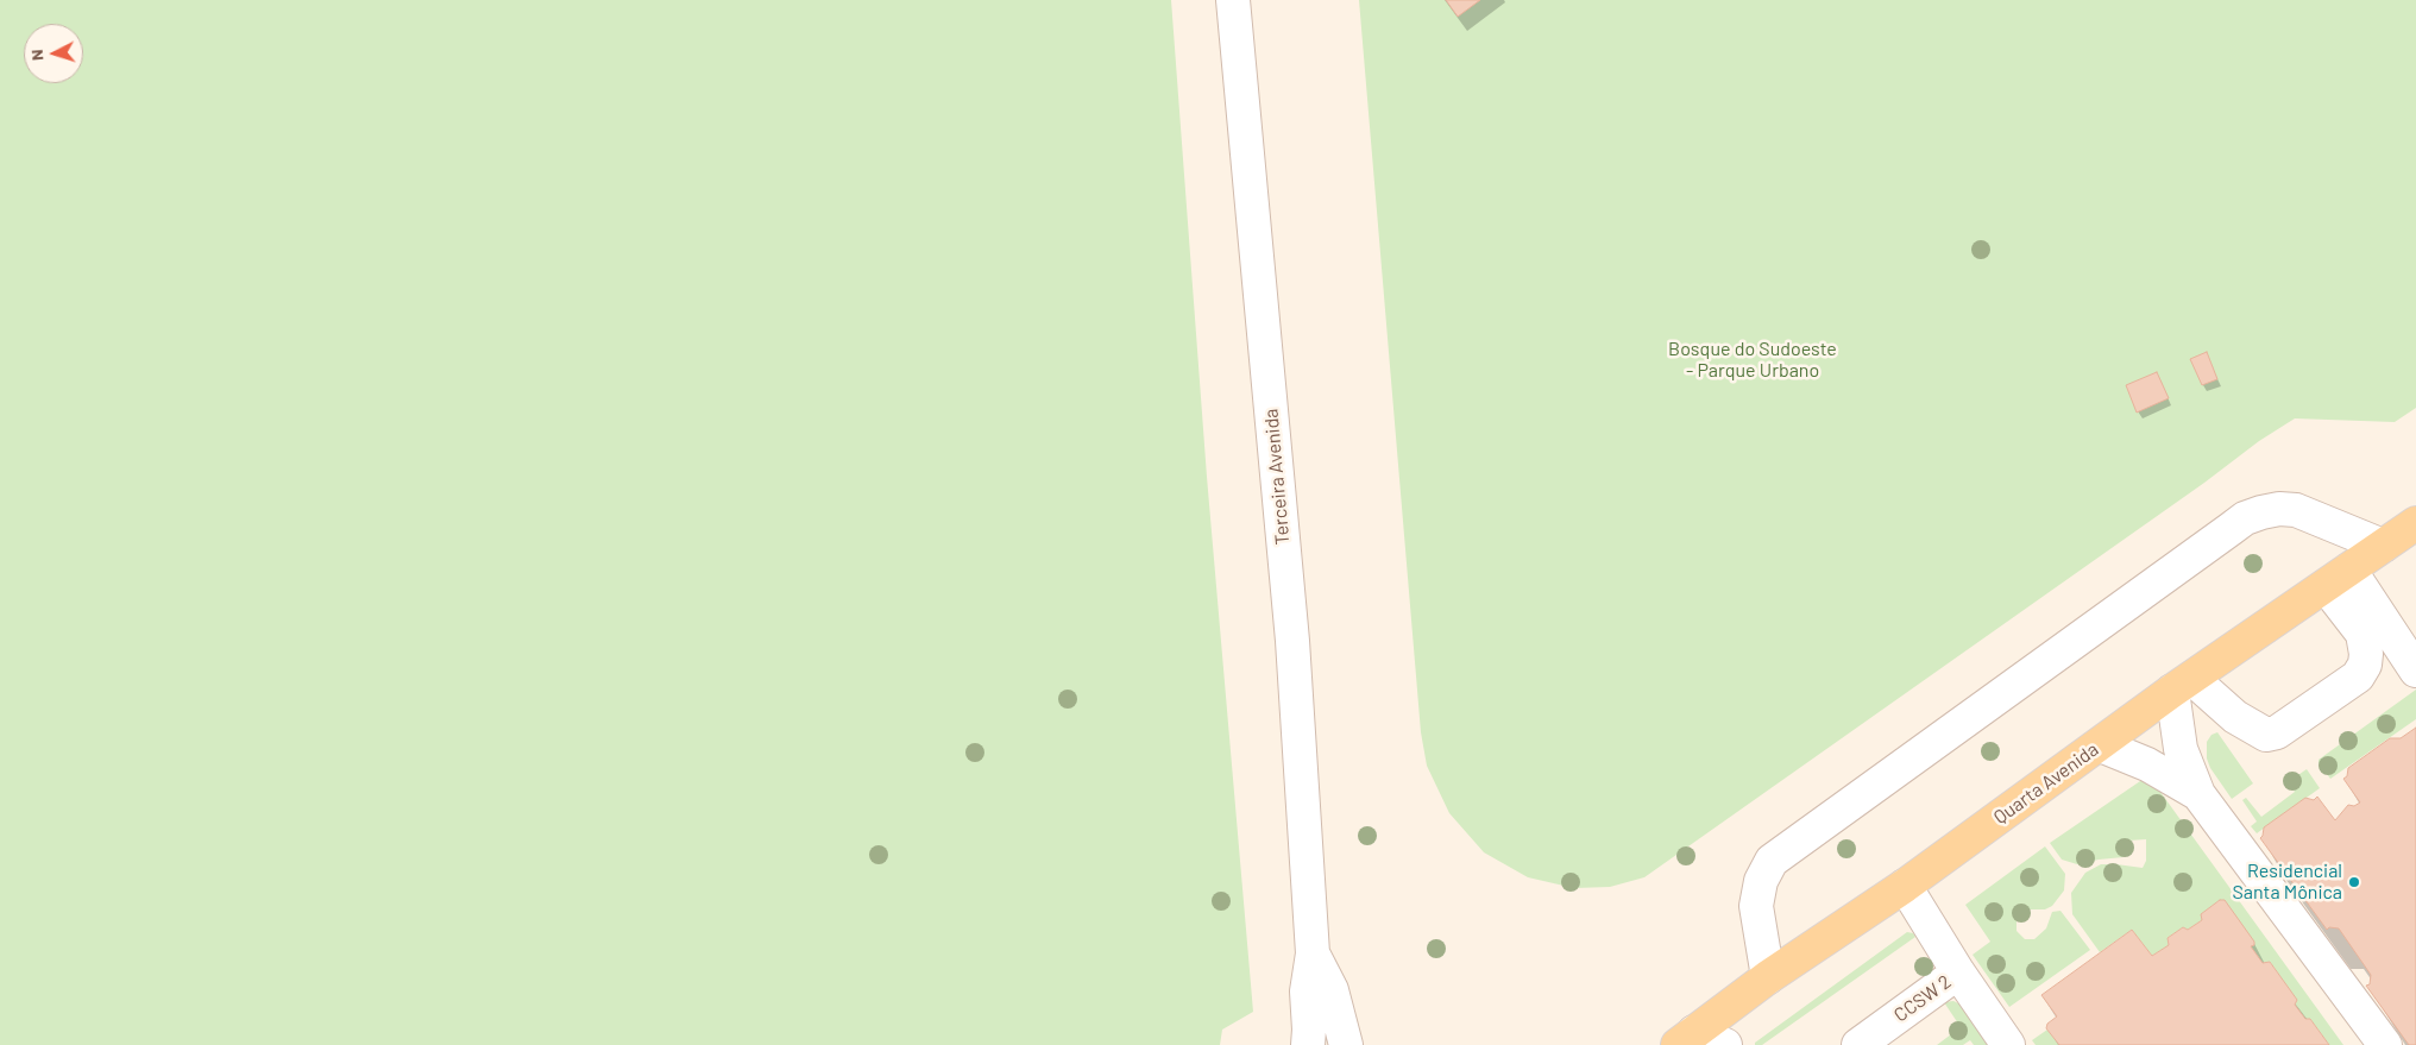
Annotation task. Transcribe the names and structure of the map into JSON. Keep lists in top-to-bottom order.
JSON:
{
  "streets": {
    "main road": ["Quarta Avenida"],
    "street": ["Terceira Avenida", "CCSW 2"]
  },
  "crossings": [
    ["Quarta Avenida", "CCSW 2"]
  ],
  "parks": ["Bosque do Sudoeste - Parque Urbano"],
  "places": ["Residencial Santa Mônica"],
  "north": "left"
}
